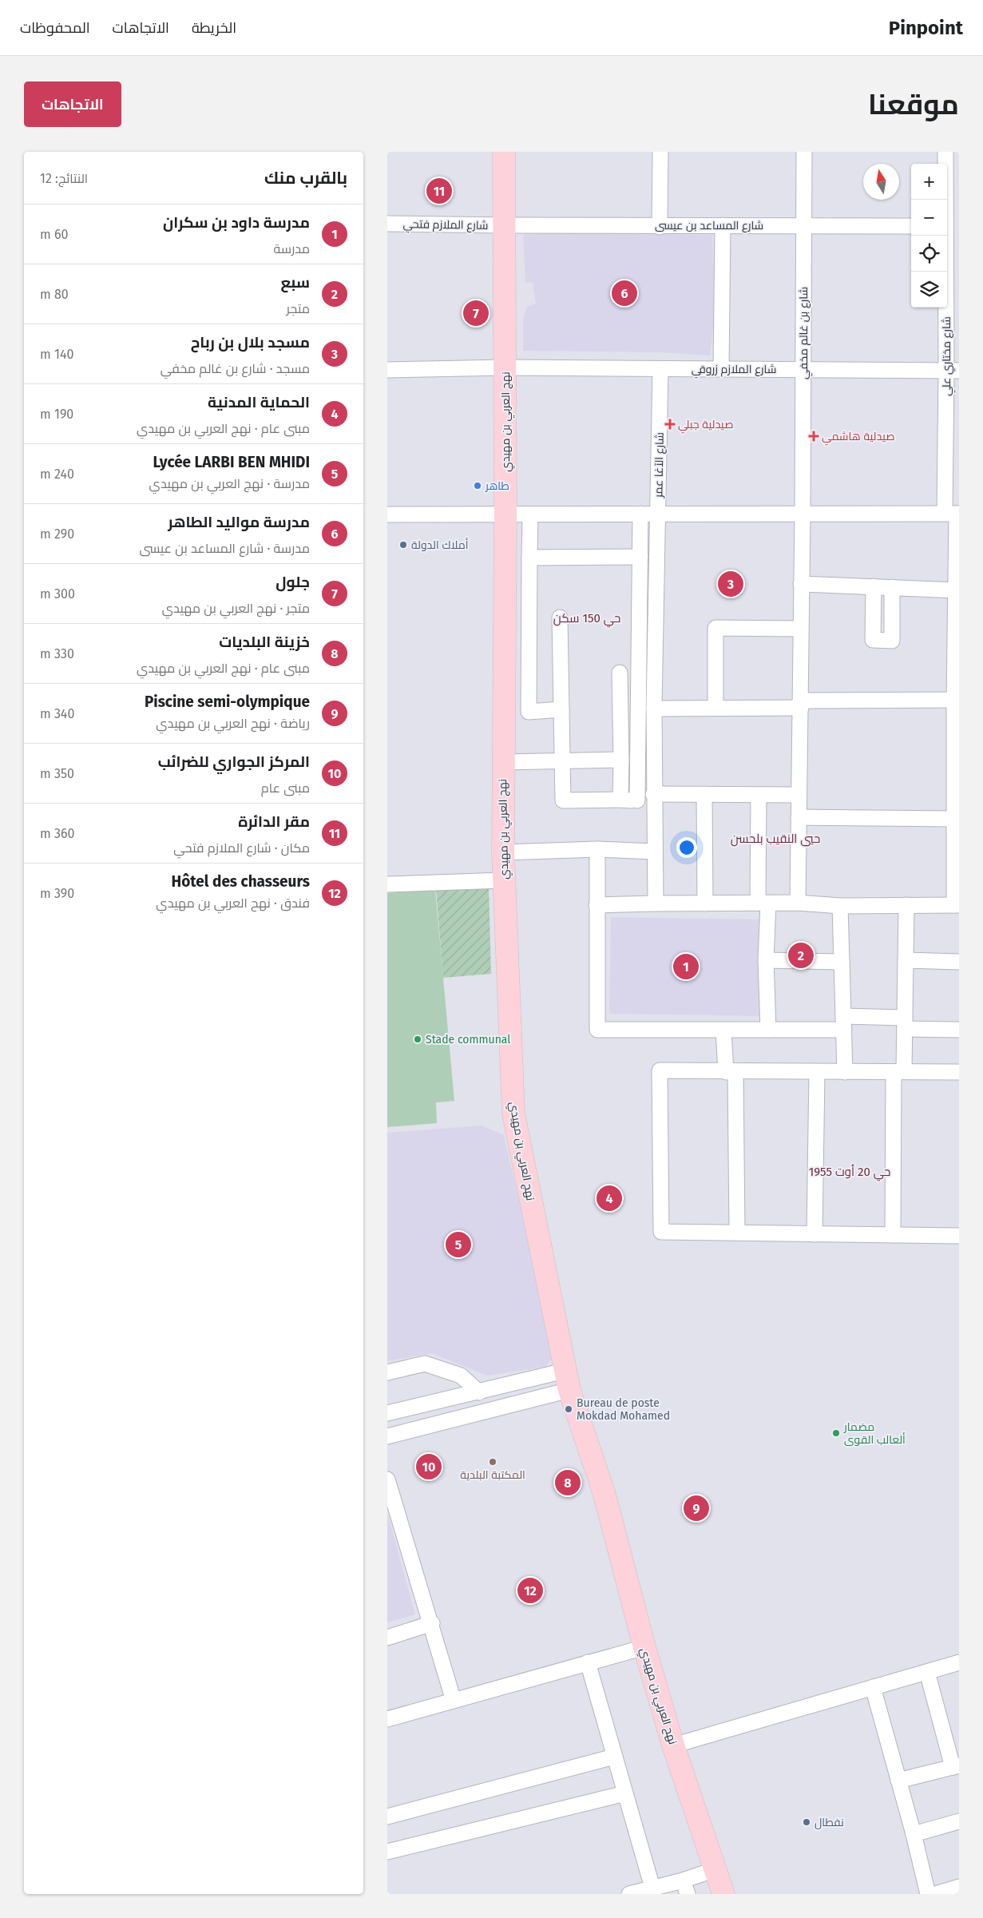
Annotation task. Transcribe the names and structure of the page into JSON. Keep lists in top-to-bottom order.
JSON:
{
  "streets": {
    "main road": ["نهج العربي بن مهيدي", "نهح العربي بن مهيدي"],
    "street": [
      "شارع الملازم فتحي",
      "شارع المساعد بن عيسى",
      "شارع بن غالم مخفي",
      "شارع مختاري علي",
      "شارع الملازم زروقي",
      "شارع الآغا عمر"
    ]
  },
  "crossings": [
    ["شارع الملازم فتحي", "شارع المساعد بن عيسى"],
    ["شارع الملازم فتحي", "نهج العربي بن مهيدي"],
    ["شارع المساعد بن عيسى", "شارع بن غالم مخفي"],
    ["شارع المساعد بن عيسى", "نهج العربي بن مهيدي"],
    ["شارع بن غالم مخفي", "شارع الملازم زروقي"],
    ["شارع مختاري علي", "شارع الملازم زروقي"],
    ["شارع الملازم زروقي", "نهج العربي بن مهيدي"],
    ["شارع الملازم زروقي", "شارع الآغا عمر"],
    ["نهج العربي بن مهيدي", "نهح العربي بن مهيدي"]
  ],
  "districts": ["حي 150 سكن", "حيي النقيب بلحسن", "حي 20 أوت 1955"],
  "places": {
    "health": ["صيدلية جبلي", "صيدلية هاشمي"],
    "other": [
      "طاهر",
      "أملاك الدولة",
      "Stade communal",
      "Bureau de poste Mokdad Mohamed",
      "مضمار ألعالب القوى",
      "المكتبة البلدية",
      "نفطال"
    ]
  },
  "north": "top",
  "page": {
    "header": "Pinpoint",
    "nav": ["الخريطة", "الاتجاهات", "المحفوظات"],
    "title": "موقعنا",
    "buttons": "الاتجاهات",
    "heading": ["بالقرب منك", "النتائج: 12"],
    "map_buttons": ["+", "−"],
    "pins": [
      "11",
      "6",
      "7",
      "3",
      "2",
      "1",
      "4",
      "5",
      "10",
      "8",
      "9",
      "12"
    ],
    "list": [
      {
        "mark": "1",
        "name": "مدرسة داود بن سكران",
        "note": "مدرسة",
        "value": "60 m"
      },
      {
        "mark": "2",
        "name": "سبع",
        "note": "متجر",
        "value": "80 m"
      },
      {
        "mark": "3",
        "name": "مسجد بلال بن رباح",
        "note": "مسجد · شارع بن غالم مخفي",
        "value": "140 m"
      },
      {
        "mark": "4",
        "name": "الحماية المدنية",
        "note": "مبنى عام · نهج العربي بن مهيدي",
        "value": "190 m"
      },
      {
        "mark": "5",
        "name": "Lycée LARBI BEN MHIDI",
        "note": "مدرسة · نهج العربي بن مهيدي",
        "value": "240 m"
      },
      {
        "mark": "6",
        "name": "مدرسة مواليد الطاهر",
        "note": "مدرسة · شارع المساعد بن عيسى",
        "value": "290 m"
      },
      {
        "mark": "7",
        "name": "جلول",
        "note": "متجر · نهج العربي بن مهيدي",
        "value": "300 m"
      },
      {
        "mark": "8",
        "name": "خزينة البلديات",
        "note": "مبنى عام · نهج العربي بن مهيدي",
        "value": "330 m"
      },
      {
        "mark": "9",
        "name": "Piscine semi-olympique",
        "note": "رياضة · نهح العربي بن مهيدي",
        "value": "340 m"
      },
      {
        "mark": "10",
        "name": "المركز الجواري للضرائب",
        "note": "مبنى عام",
        "value": "350 m"
      },
      {
        "mark": "11",
        "name": "مقر الدائرة",
        "note": "مكان · شارع الملازم فتحي",
        "value": "360 m"
      },
      {
        "mark": "12",
        "name": "Hôtel des chasseurs",
        "note": "فندق · نهح العربي بن مهيدي",
        "value": "390 m"
      }
    ]
  }
}
